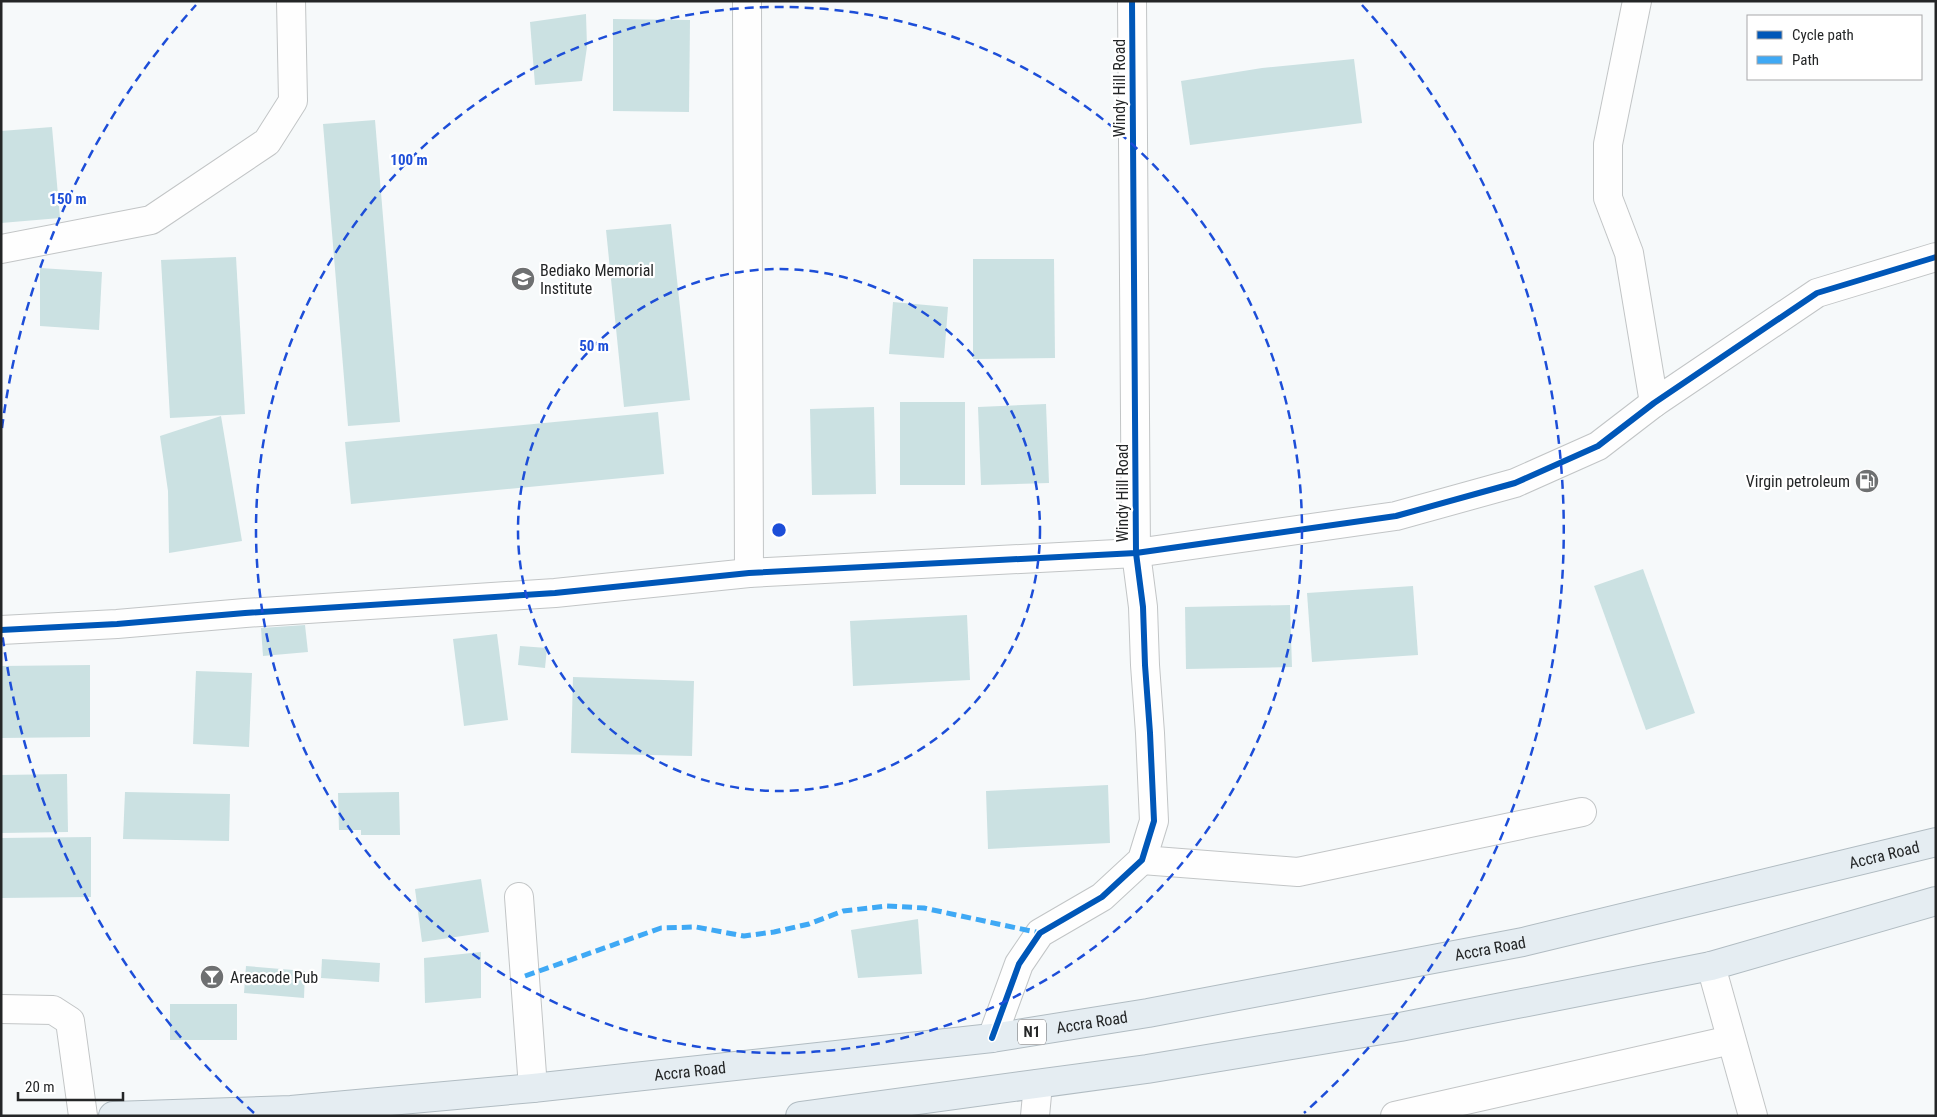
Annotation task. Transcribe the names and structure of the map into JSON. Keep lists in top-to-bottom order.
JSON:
{
  "streets": {
    "highway": ["Accra Road", "N1"],
    "street": ["Windy Hill Road"]
  },
  "places": {
    "school or university": ["Bediako Memorial Institute"],
    "fuel station": ["Virgin petroleum"],
    "bar": ["Areacode Pub"]
  },
  "legend": ["Cycle path", "Path"],
  "scale_bar": "20 m",
  "rings": ["100 m", "150 m", "50 m"]
}
